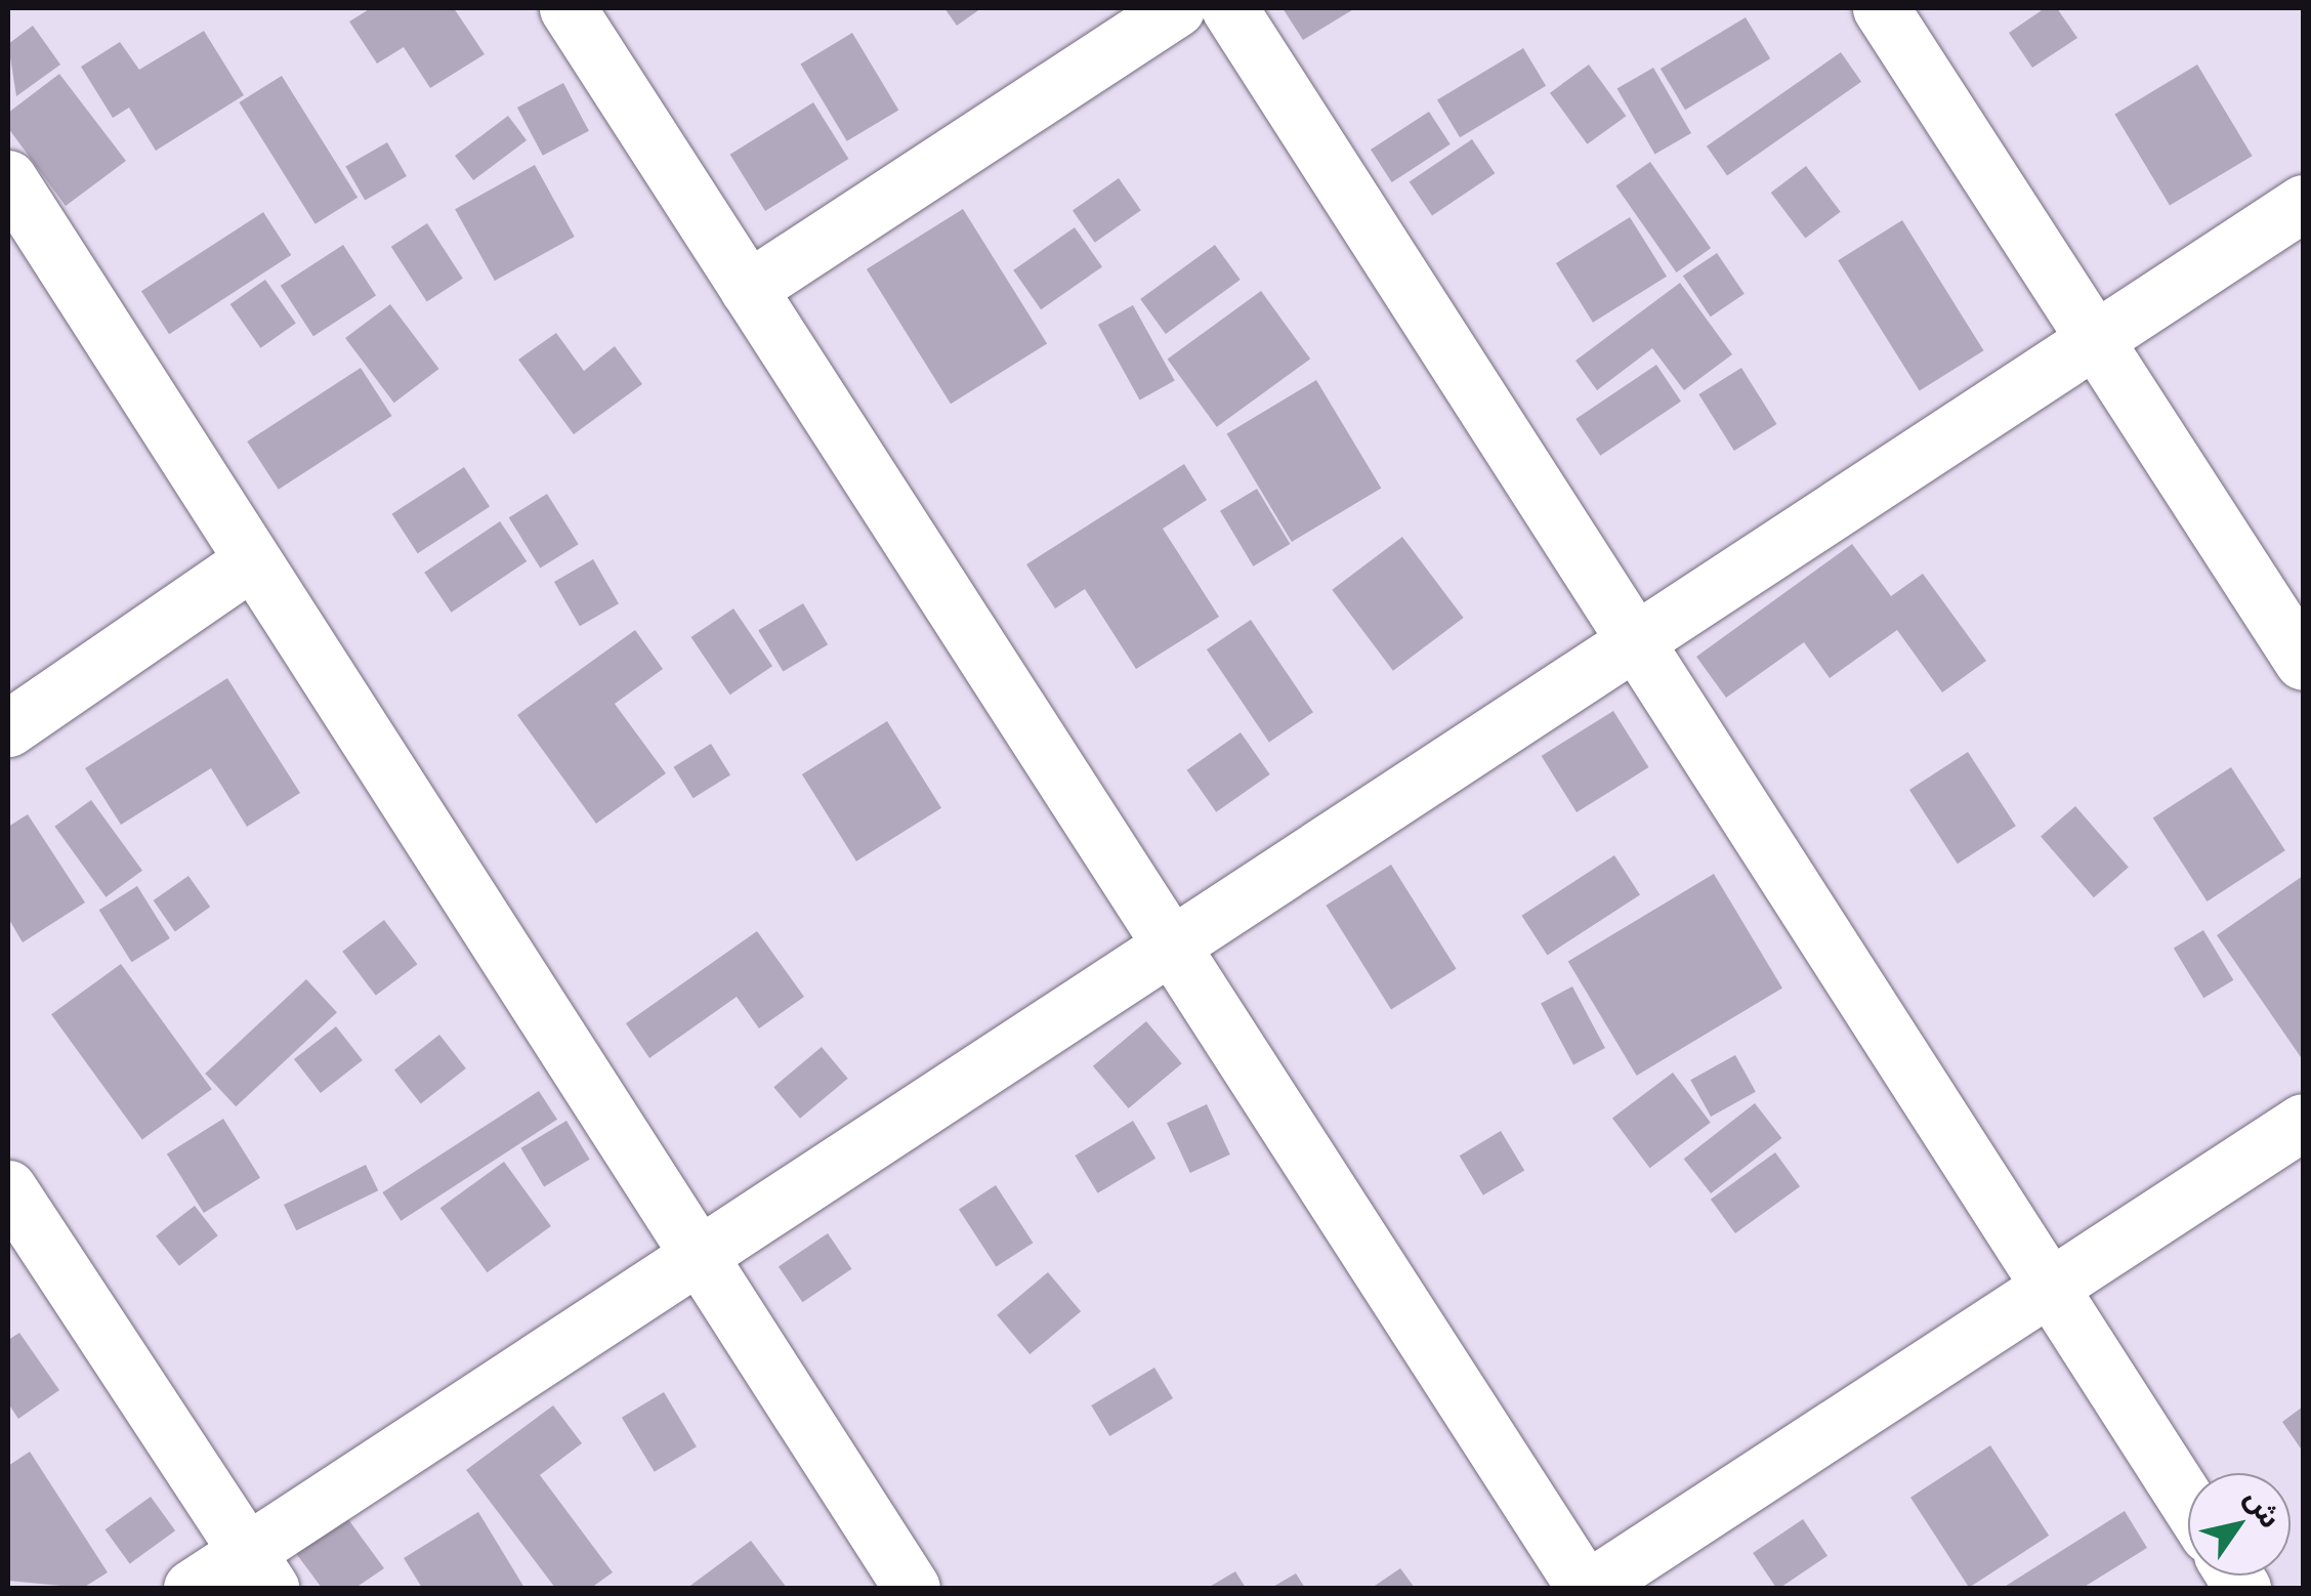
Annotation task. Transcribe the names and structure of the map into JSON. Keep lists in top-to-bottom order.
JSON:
{
  "north": "top right"
}
